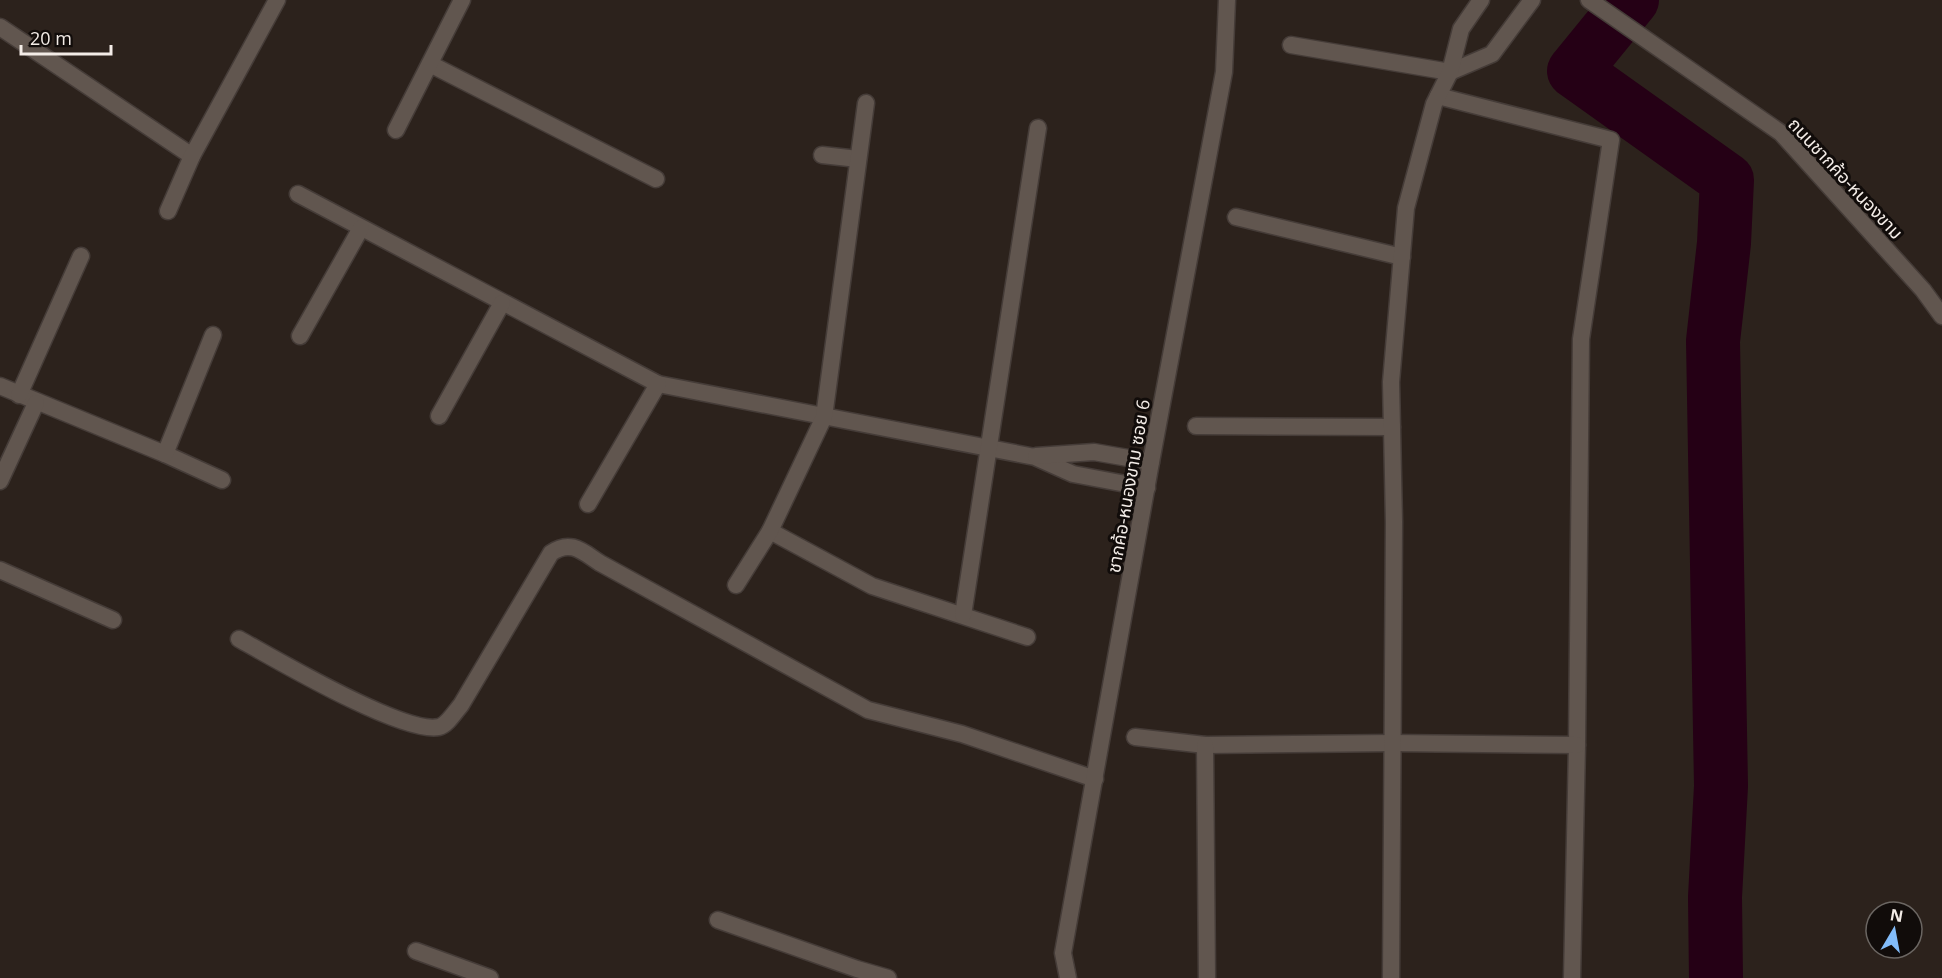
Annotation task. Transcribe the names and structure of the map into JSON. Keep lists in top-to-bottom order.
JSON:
{
  "streets": {
    "street": ["ถนนชากค้อ-หนองขาม", "ชากค้อ-หนองขาม ซอย 6"]
  },
  "scale_bar": "20 m",
  "north": "top"
}
